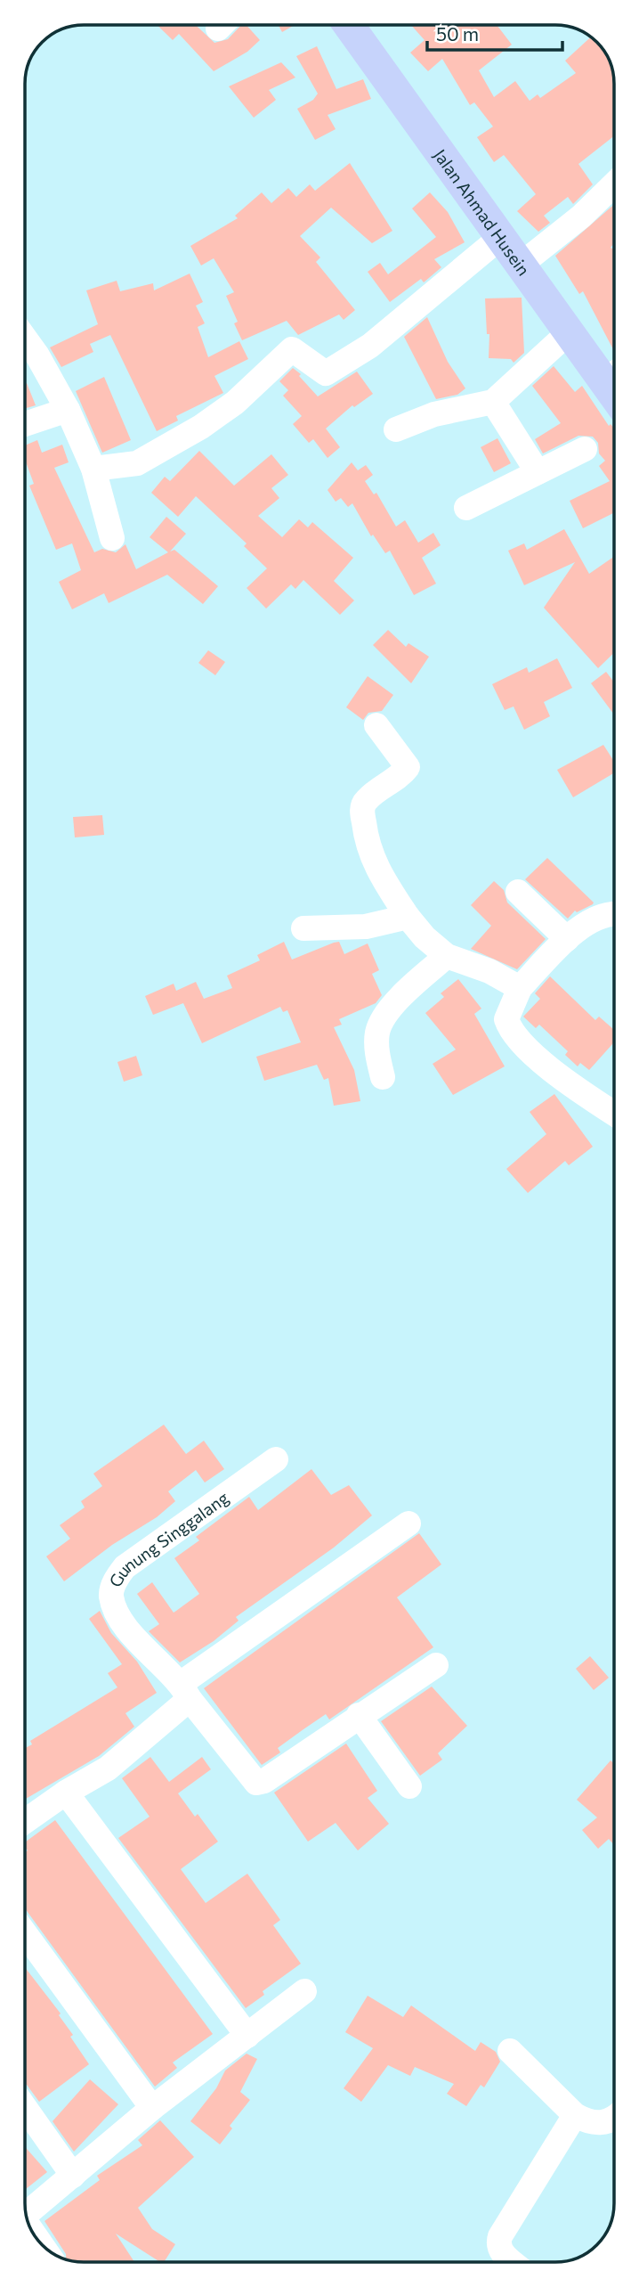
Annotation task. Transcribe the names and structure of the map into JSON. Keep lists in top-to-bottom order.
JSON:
{
  "streets": {
    "main road": ["Jalan Ahmad Husein"],
    "street": ["Gunung Singgalang"]
  },
  "scale_bar": "50 m"
}
